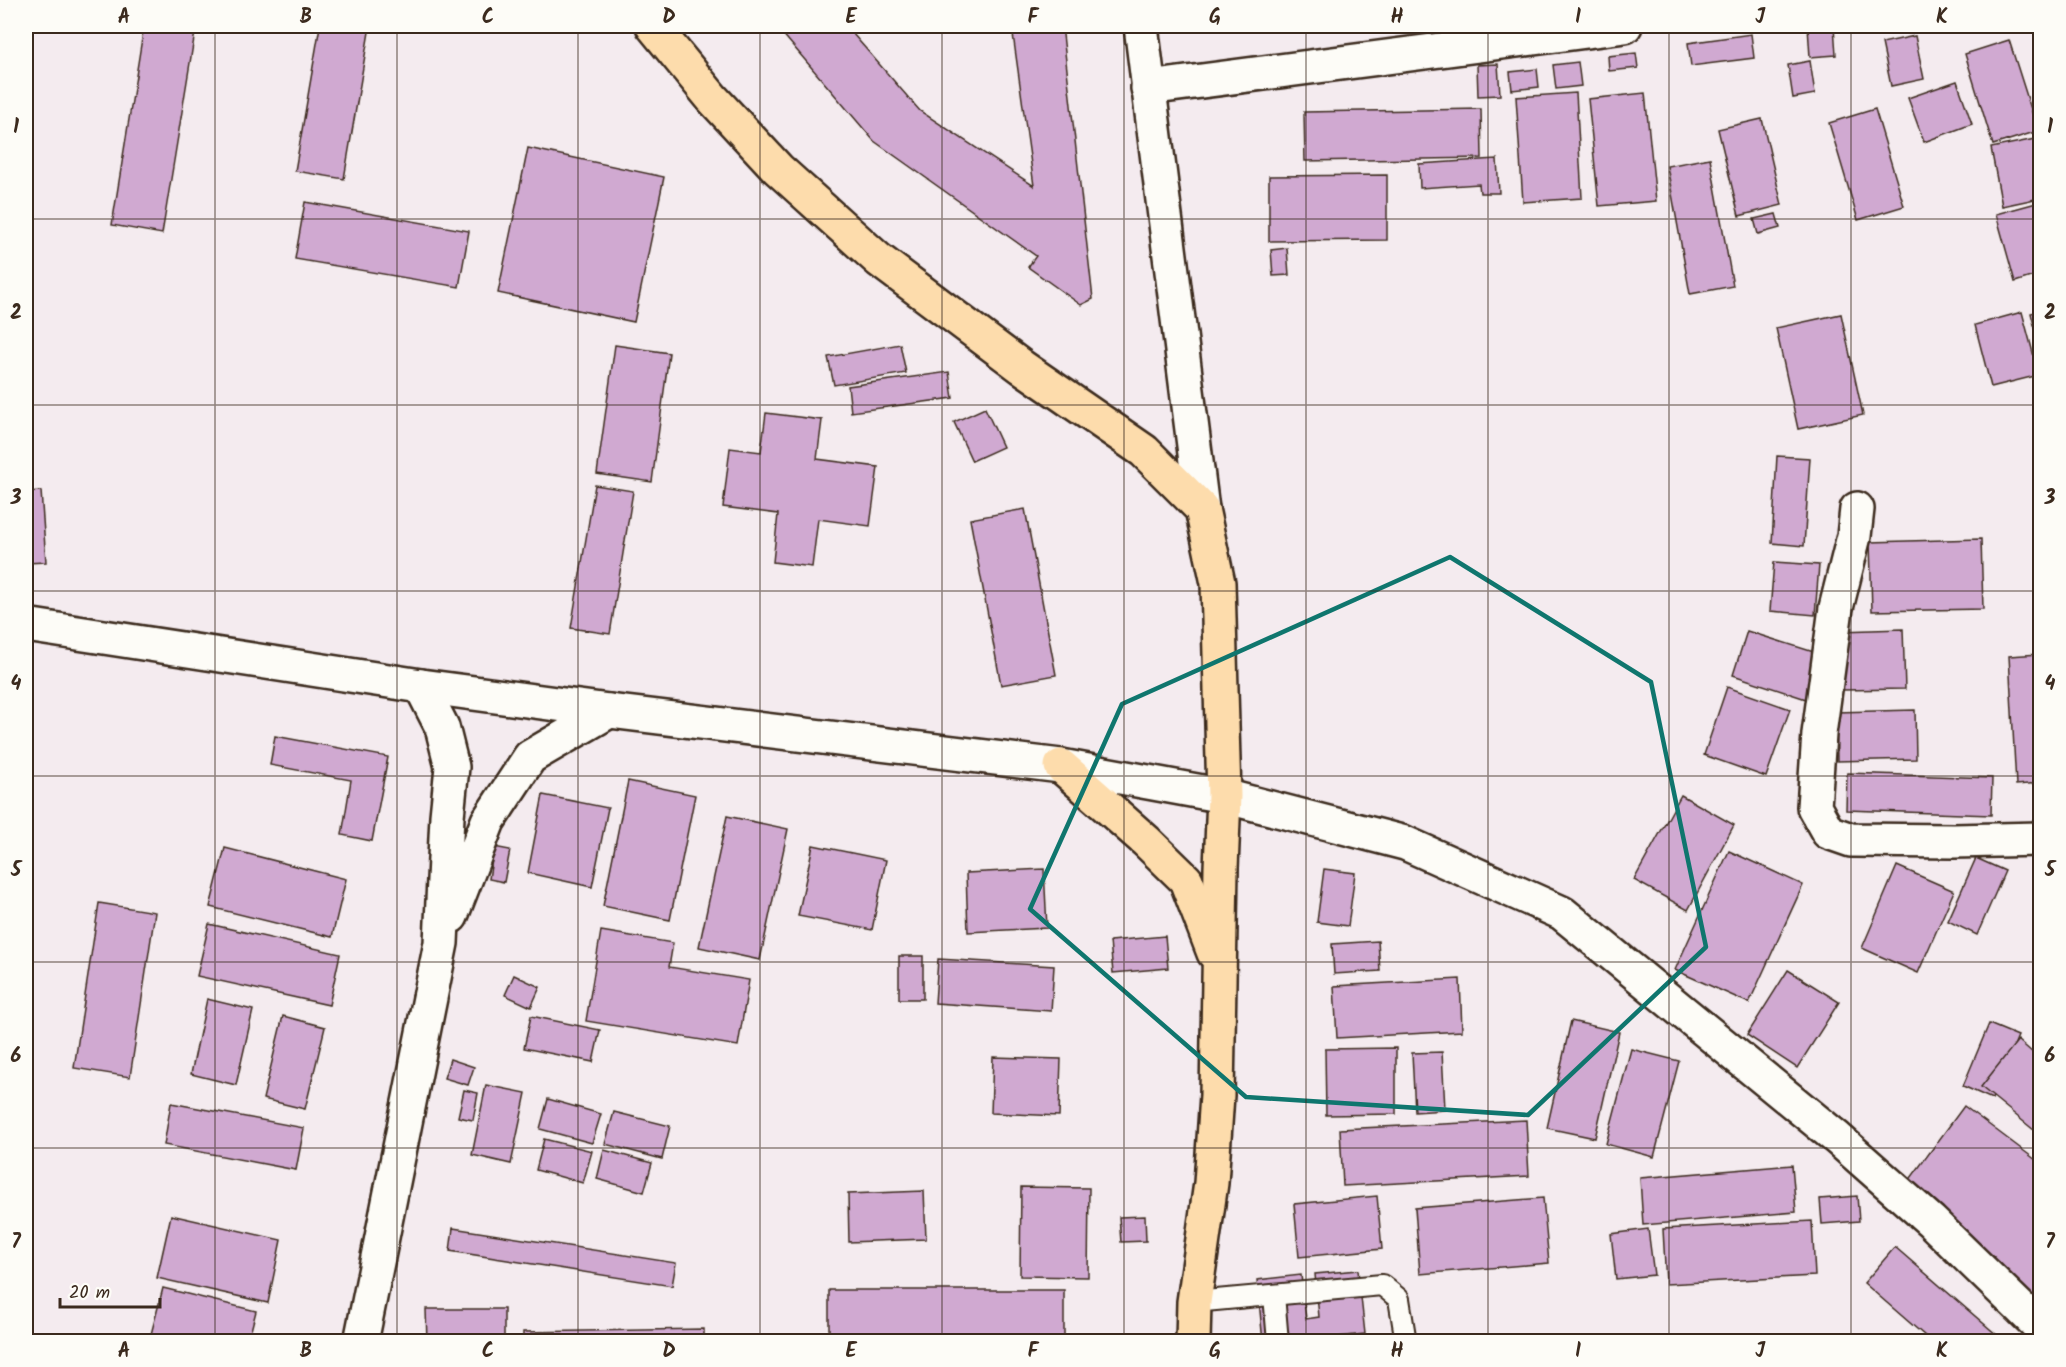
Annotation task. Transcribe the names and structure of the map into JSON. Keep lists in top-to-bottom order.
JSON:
{
  "scale_bar": "20 m",
  "grid": {
    "columns": [
      "A",
      "B",
      "C",
      "D",
      "E",
      "F",
      "G",
      "H",
      "I",
      "J",
      "K"
    ],
    "rows": [
      "1",
      "2",
      "3",
      "4",
      "5",
      "6",
      "7"
    ]
  }
}
